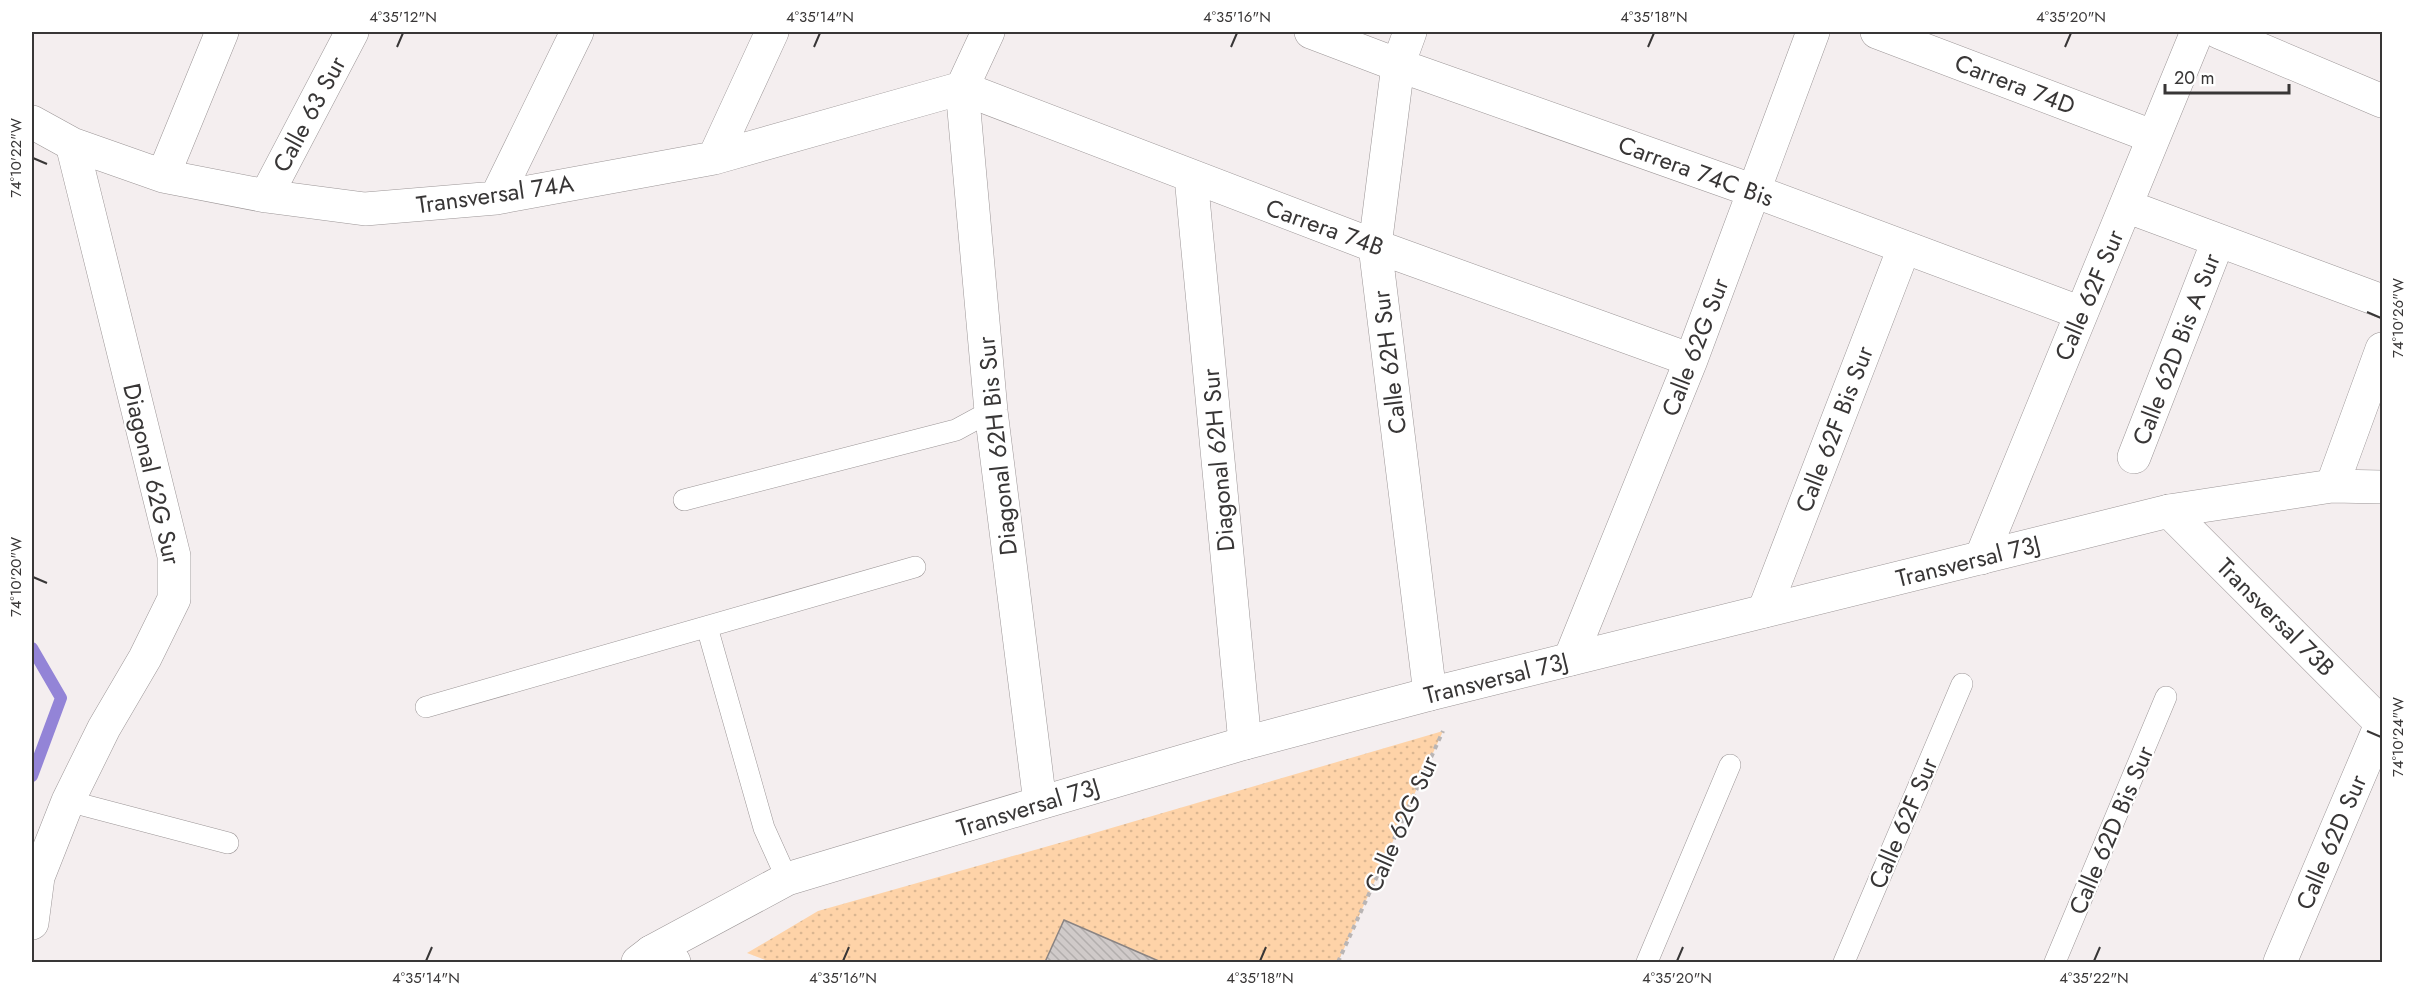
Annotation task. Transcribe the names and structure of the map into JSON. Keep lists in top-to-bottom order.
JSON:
{
  "streets": {
    "street": [
      "Carrera 74D",
      "Calle 63 Sur",
      "Carrera 74C Bis",
      "Transversal 74A",
      "Carrera 74B",
      "Calle 62F Sur",
      "Calle 62G Sur",
      "Calle 62D Bis A Sur",
      "Calle 62H Sur",
      "Calle 62F Bis Sur",
      "Diagonal 62H Bis Sur",
      "Diagonal 62H Sur",
      "Diagonal 62G Sur",
      "Transversal 73J",
      "Transversal 73B",
      "Calle 62D Sur"
    ],
    "lane": ["Calle 62D Bis Sur"]
  },
  "crossings": [
    ["Carrera 74D", "Calle 62F Sur"],
    ["Calle 63 Sur", "Transversal 74A"],
    ["Carrera 74C Bis", "Calle 62F Sur"],
    ["Carrera 74C Bis", "Calle 62G Sur"],
    ["Carrera 74C Bis", "Calle 62H Sur"],
    ["Carrera 74C Bis", "Calle 62F Bis Sur"],
    ["Transversal 74A", "Carrera 74B"],
    ["Transversal 74A", "Diagonal 62H Bis Sur"],
    ["Transversal 74A", "Diagonal 62G Sur"],
    ["Carrera 74B", "Calle 62G Sur"],
    ["Carrera 74B", "Calle 62H Sur"],
    ["Carrera 74B", "Diagonal 62H Bis Sur"],
    ["Carrera 74B", "Diagonal 62H Sur"],
    ["Calle 62F Sur", "Transversal 73J"],
    ["Calle 62G Sur", "Transversal 73J"],
    ["Calle 62H Sur", "Transversal 73J"],
    ["Calle 62F Bis Sur", "Transversal 73J"],
    ["Diagonal 62H Bis Sur", "Transversal 73J"],
    ["Diagonal 62H Sur", "Transversal 73J"],
    ["Transversal 73J", "Transversal 73B"],
    ["Transversal 73B", "Calle 62D Sur"]
  ],
  "scale_bar": "20 m",
  "coordinates": [
    "4°35'12\"N",
    "4°35'14\"N",
    "4°35'16\"N",
    "4°35'18\"N",
    "4°35'20\"N",
    "74°10'22\"W",
    "74°10'26\"W",
    "74°10'20\"W",
    "74°10'24\"W",
    "4°35'22\"N"
  ]
}
